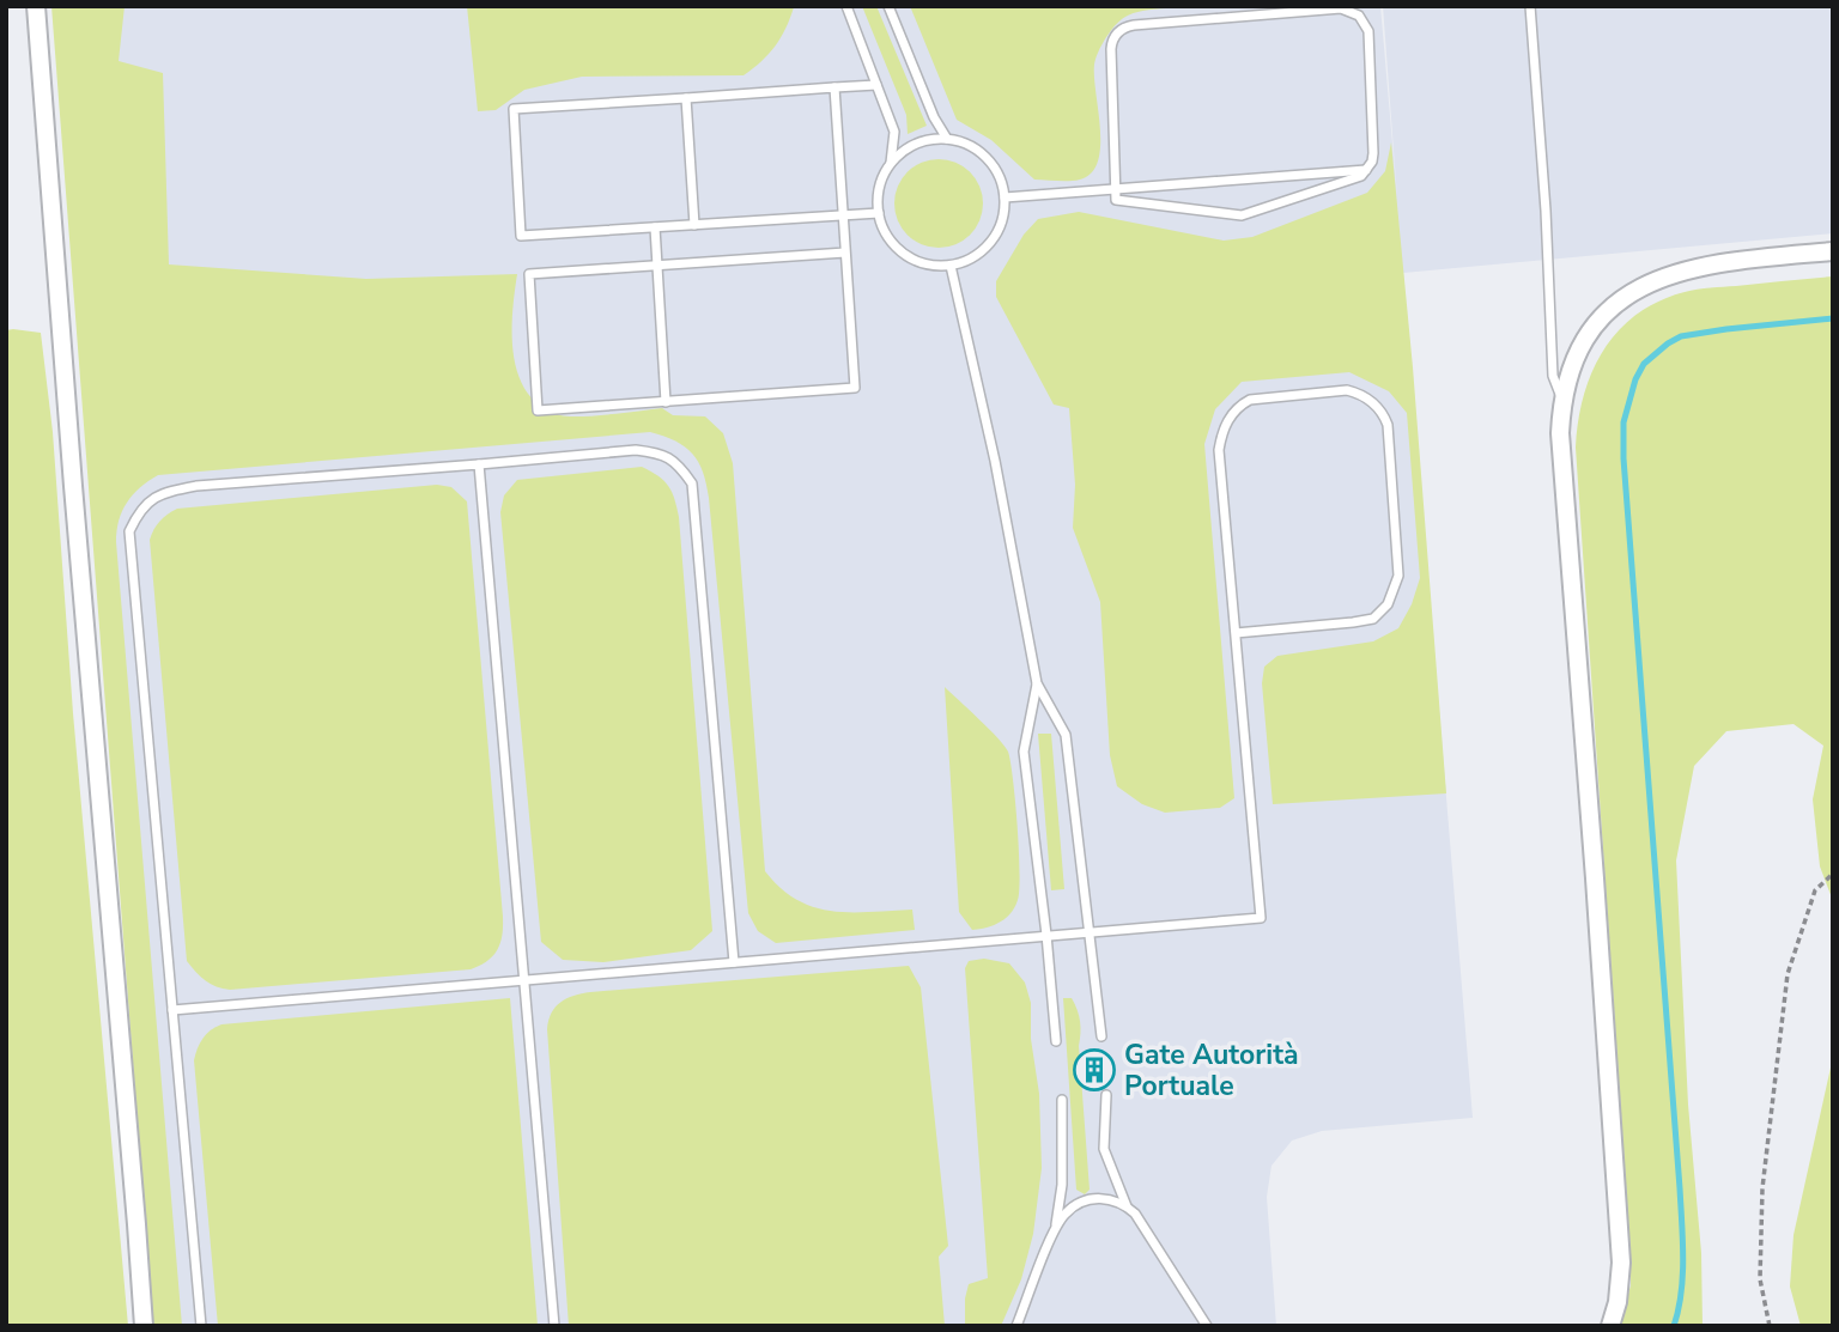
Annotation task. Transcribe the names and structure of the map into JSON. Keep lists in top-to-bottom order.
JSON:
{
  "places": {
    "building": ["Gate Autorità Portuale"]
  }
}
